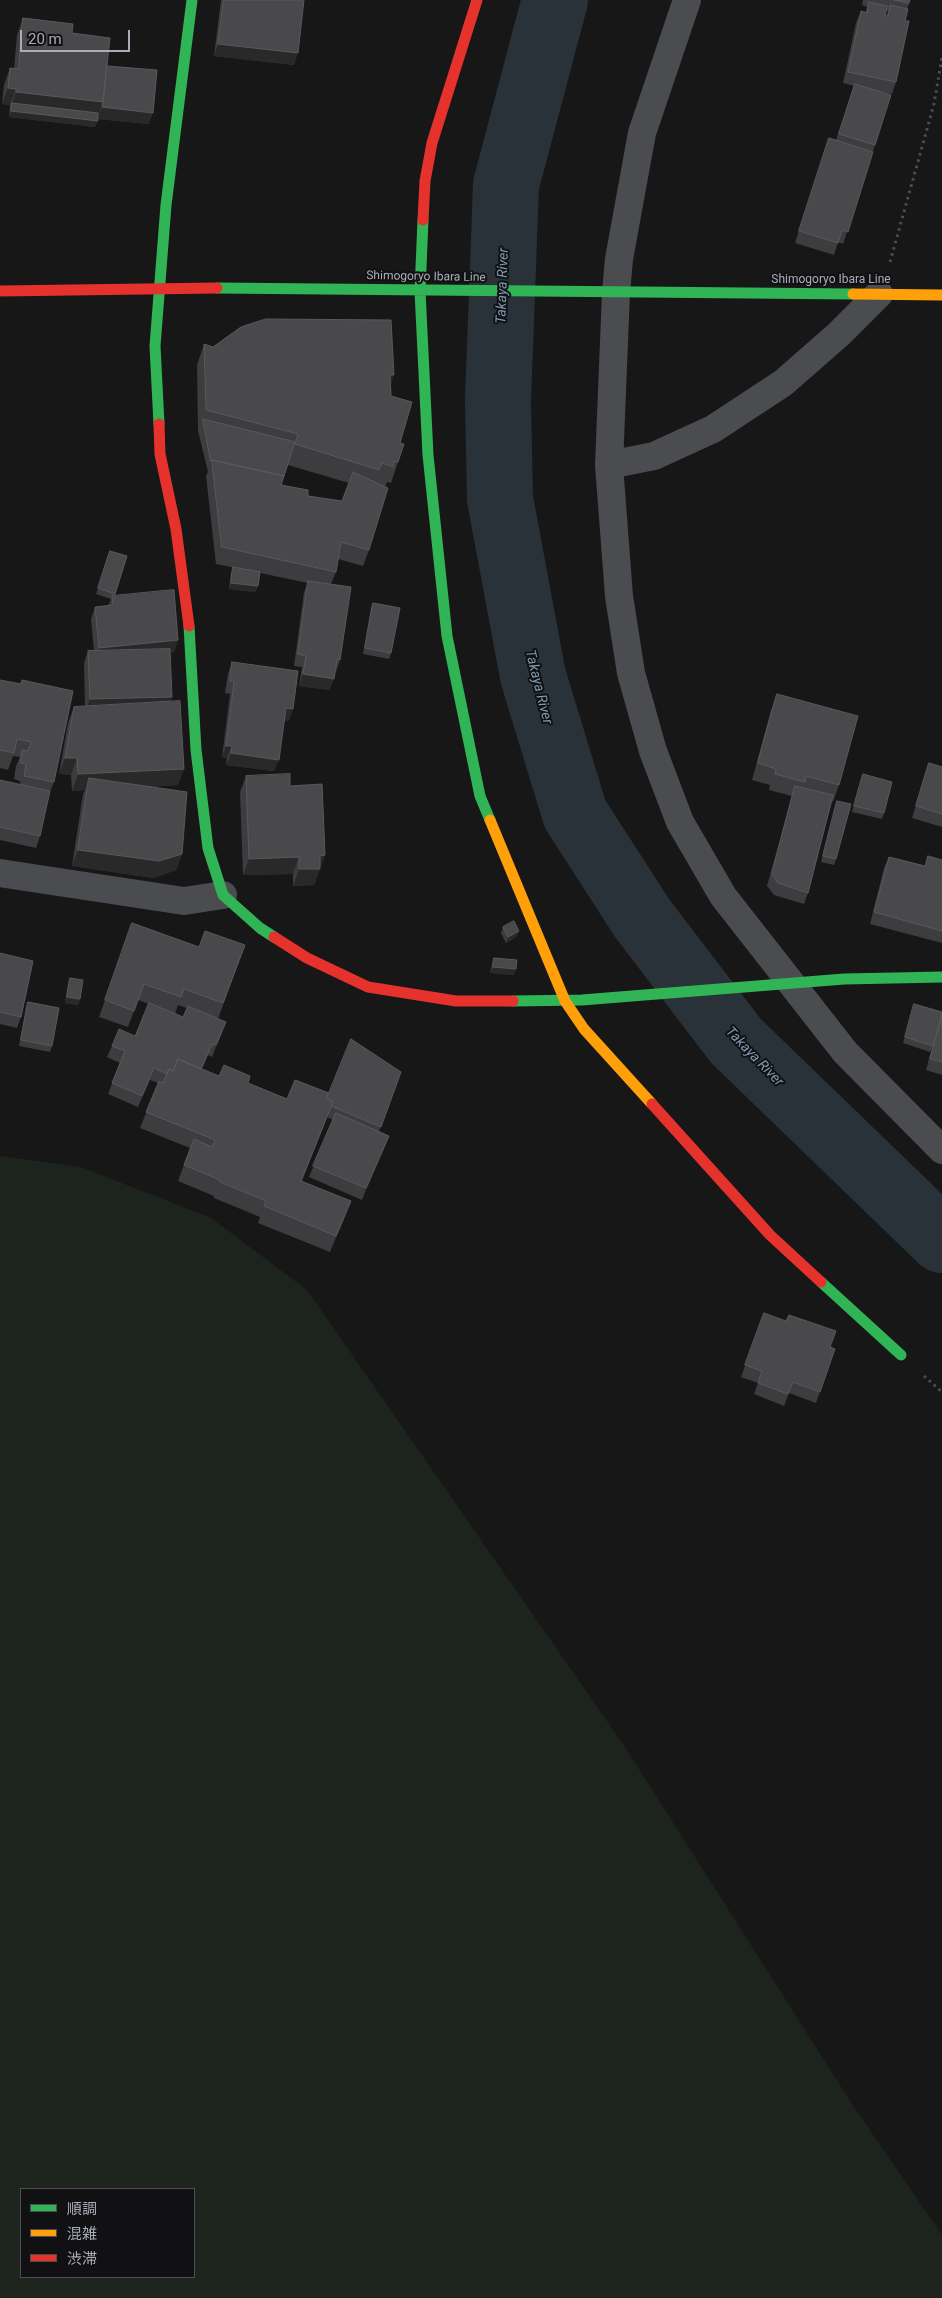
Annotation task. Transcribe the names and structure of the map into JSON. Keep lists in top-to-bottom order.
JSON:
{
  "streets": {
    "street": ["Shimogoryo Ibara Line"]
  },
  "water": ["Takaya River"],
  "legend": ["順調", "混雑", "渋滞"],
  "scale_bar": "20 m"
}
